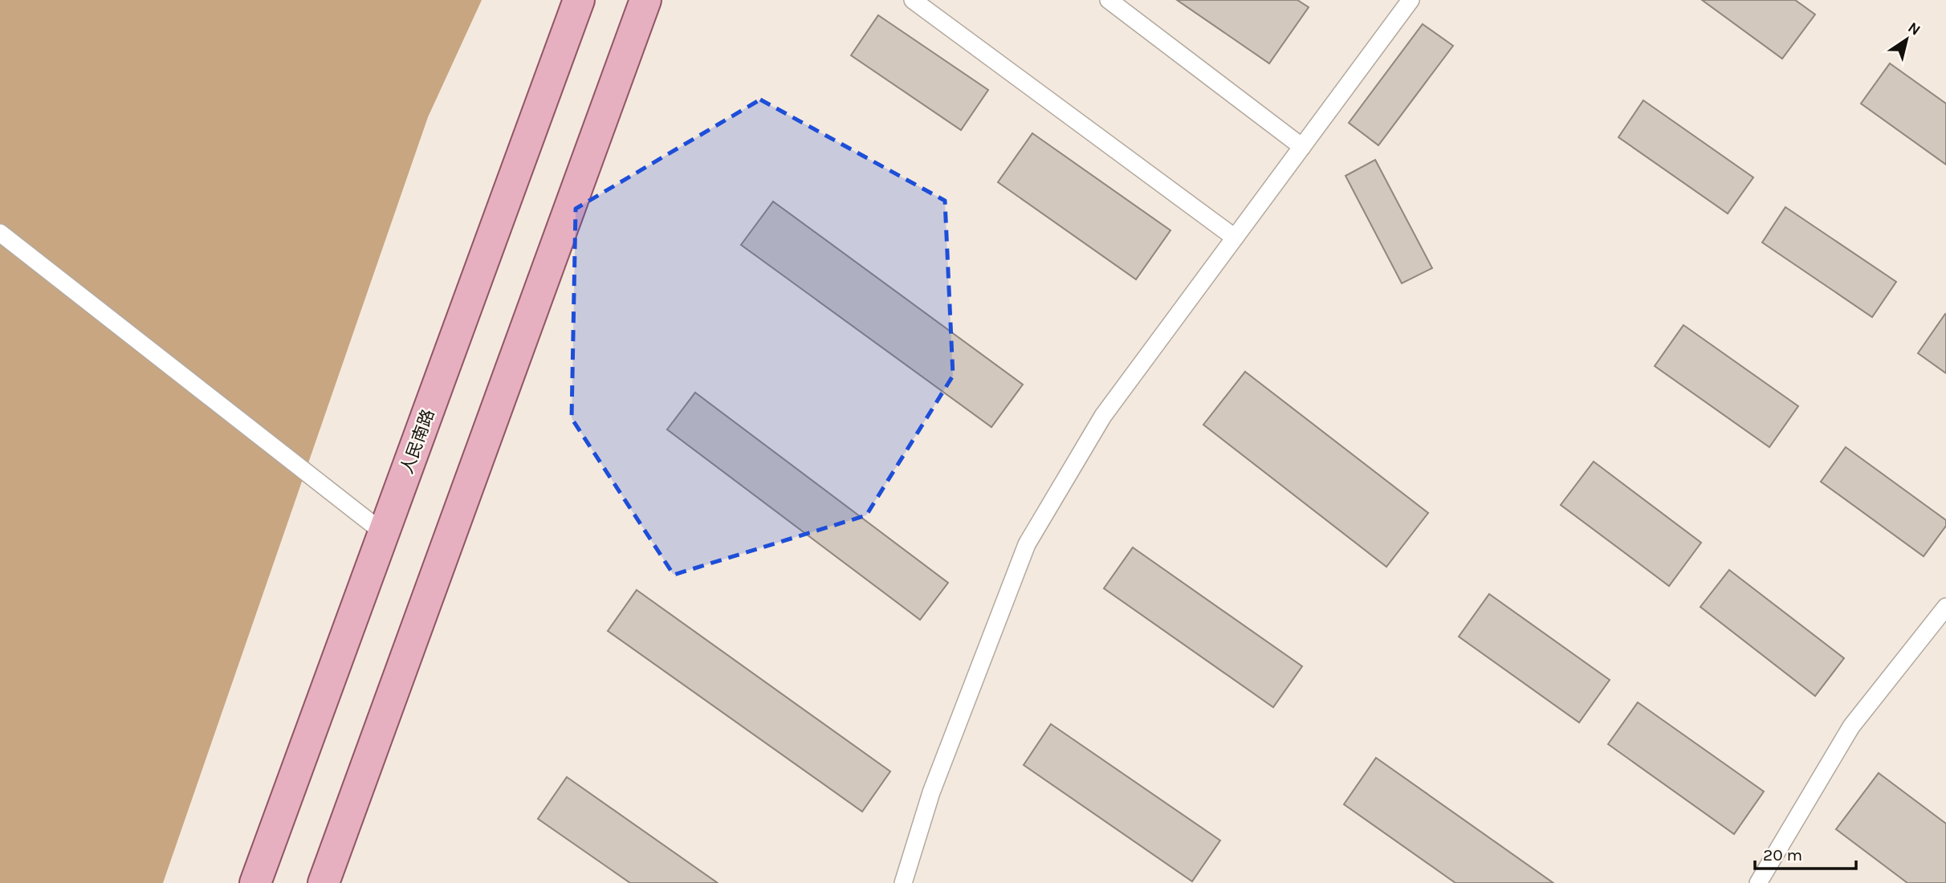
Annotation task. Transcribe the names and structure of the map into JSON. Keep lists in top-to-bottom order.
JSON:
{
  "streets": {
    "main road": ["人民南路"]
  },
  "scale_bar": "20 m",
  "north": "top right"
}
